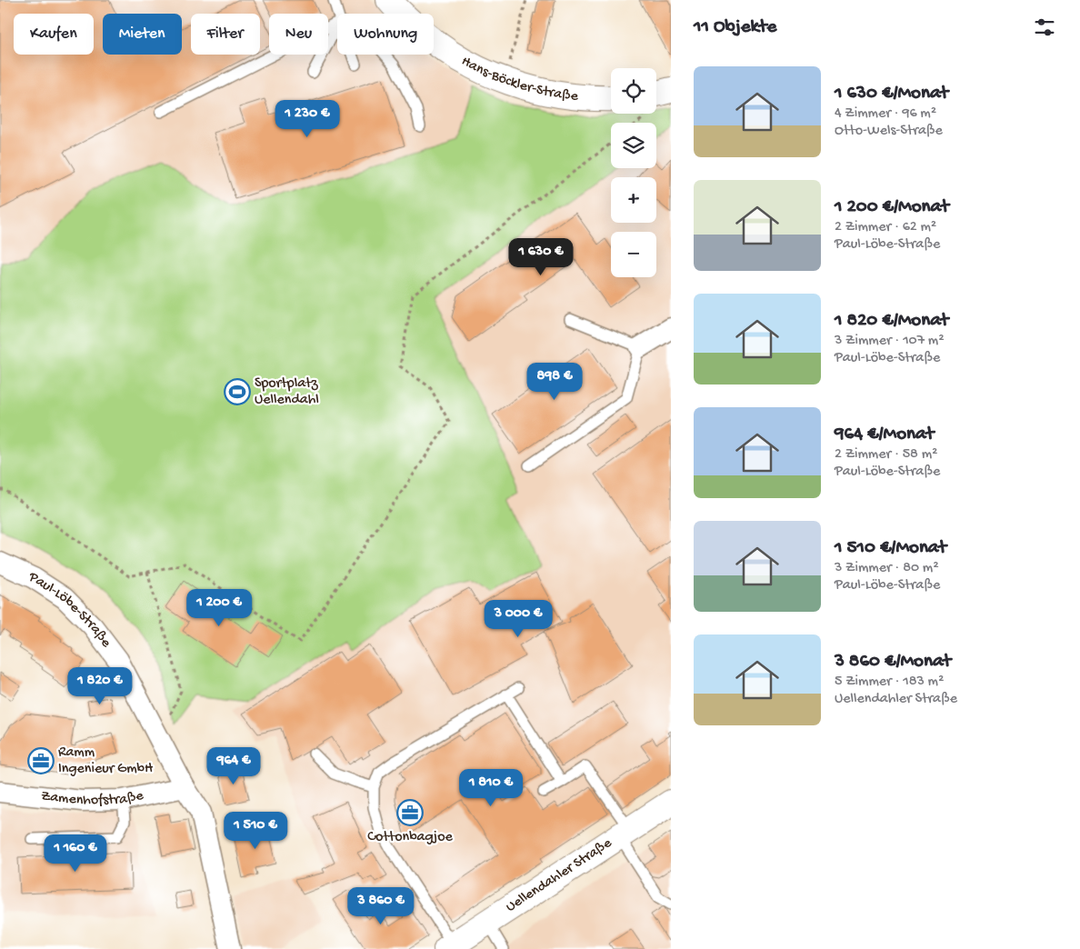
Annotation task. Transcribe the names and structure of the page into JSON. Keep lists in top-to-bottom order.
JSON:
{
  "streets": {
    "street": [
      "Hans-Böckler-Straße",
      "Paul-Löbe-Straße",
      "Zamenhofstraße",
      "Uellendahler Straße"
    ]
  },
  "crossings": [
    ["Paul-Löbe-Straße", "Zamenhofstraße"]
  ],
  "places": {
    "sports": ["Sportplatz Uellendahl"],
    "office": ["Ramm Ingenieur GmbH", "Cottonbagjoe"]
  },
  "page": {
    "heading": "11 Objekte",
    "chip": [
      "Kaufen",
      "Mieten",
      "Filter",
      "Neu",
      "Wohnung"
    ],
    "list": [
      {
        "name": "1 630 €/Monat",
        "note": "4 Zimmer · 96 m² · Otto-Wels-Straße"
      },
      {
        "name": "1 200 €/Monat",
        "note": "2 Zimmer · 62 m² · Paul-Löbe-Straße"
      },
      {
        "name": "1 820 €/Monat",
        "note": "3 Zimmer · 107 m² · Paul-Löbe-Straße"
      },
      {
        "name": "964 €/Monat",
        "note": "2 Zimmer · 58 m² · Paul-Löbe-Straße"
      },
      {
        "name": "1 510 €/Monat",
        "note": "3 Zimmer · 80 m² · Paul-Löbe-Straße"
      },
      {
        "name": "3 860 €/Monat",
        "note": "5 Zimmer · 183 m² · Uellendahler Straße"
      }
    ],
    "map_buttons": ["+", "−"],
    "price": [
      "1 230 €",
      "1 630 €",
      "898 €",
      "1 200 €",
      "3 000 €",
      "1 820 €",
      "964 €",
      "1 810 €",
      "1 510 €",
      "1 160 €",
      "3 860 €"
    ]
  }
}
